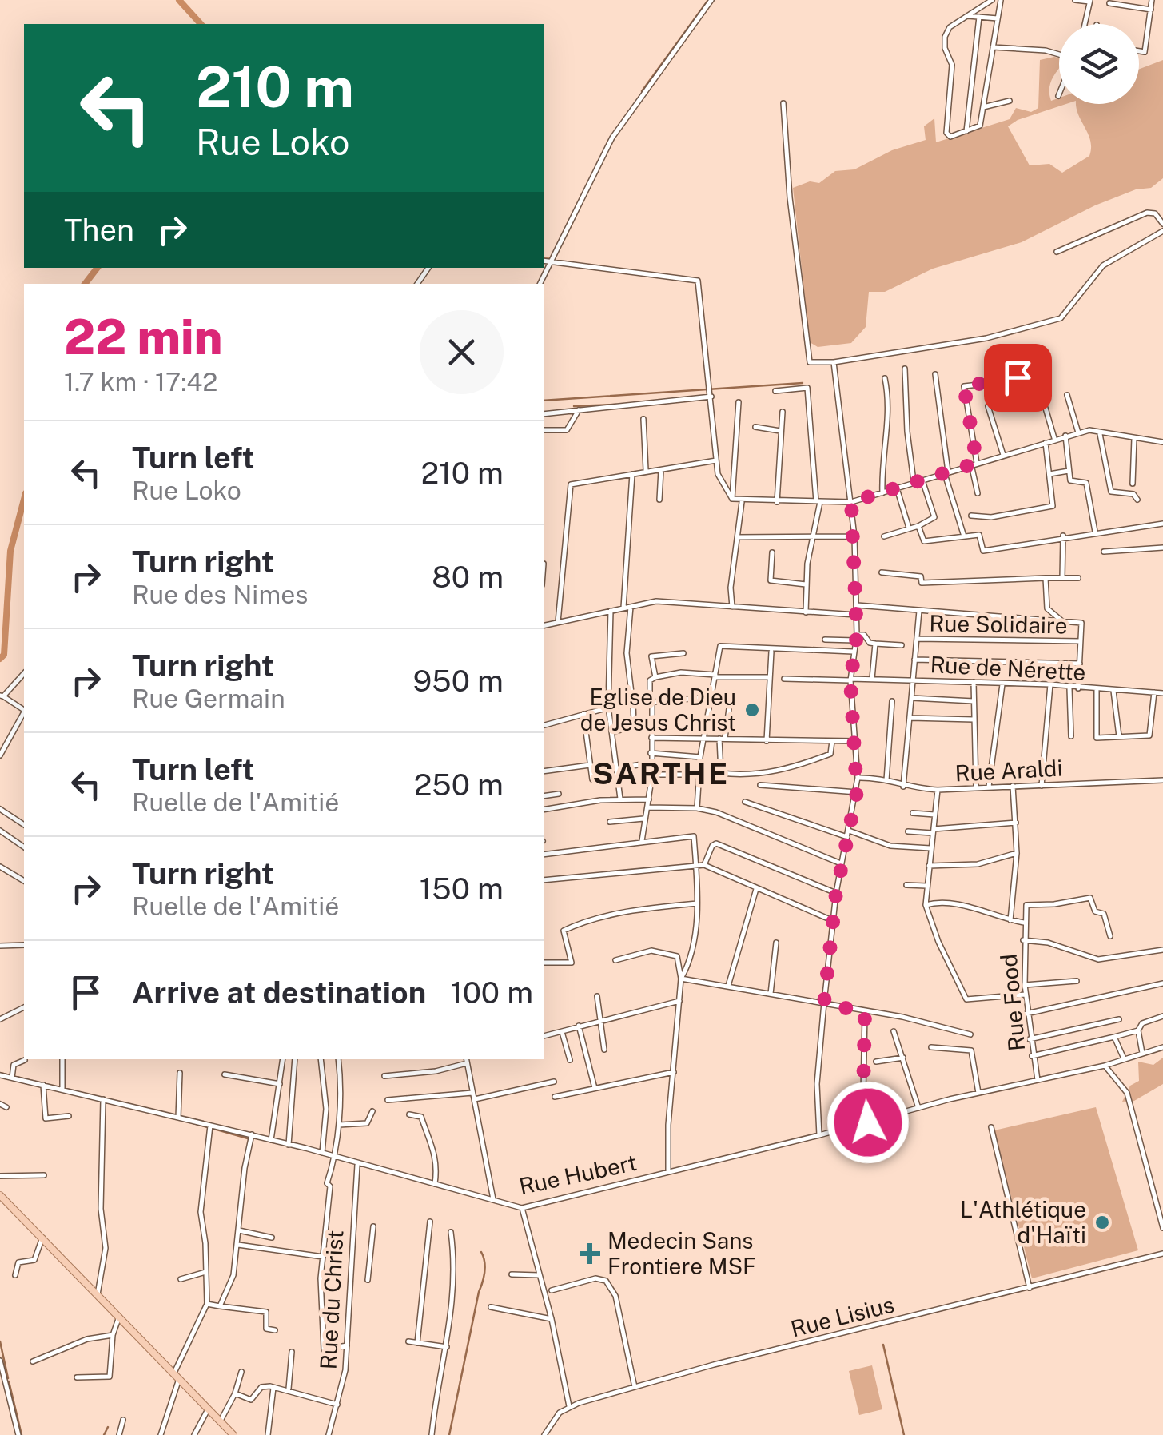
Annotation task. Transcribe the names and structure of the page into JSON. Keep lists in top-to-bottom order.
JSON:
{
  "streets": {
    "street": [
      "Rue Solidaire",
      "Rue de Nérette",
      "Rue Araldi",
      "Rue Food",
      "Rue Hubert",
      "Rue du Christ",
      "Rue Lisius"
    ]
  },
  "crossings": [
    ["Rue Food", "Rue Hubert"],
    ["Rue Hubert", "Rue du Christ"]
  ],
  "districts": ["SARTHE"],
  "places": {
    "other": ["Eglise de Dieu de Jesus Christ", "L'Athlétique d'Haïti"],
    "health": ["Medecin Sans Frontiere MSF"]
  },
  "page": {
    "turn": ["210 m", "Rue Loko"],
    "then": "Then",
    "heading": ["22 min", "1.7 km · 17:42"],
    "list": [
      {
        "name": "Turn left",
        "note": "Rue Loko",
        "value": "210 m"
      },
      {
        "name": "Turn right",
        "note": "Rue des Nimes",
        "value": "80 m"
      },
      {
        "name": "Turn right",
        "note": "Rue Germain",
        "value": "950 m"
      },
      {
        "name": "Turn left",
        "note": "Ruelle de l'Amitié",
        "value": "250 m"
      },
      {
        "name": "Turn right",
        "note": "Ruelle de l'Amitié",
        "value": "150 m"
      },
      {
        "name": "Arrive at destination",
        "value": "100 m"
      }
    ]
  }
}
